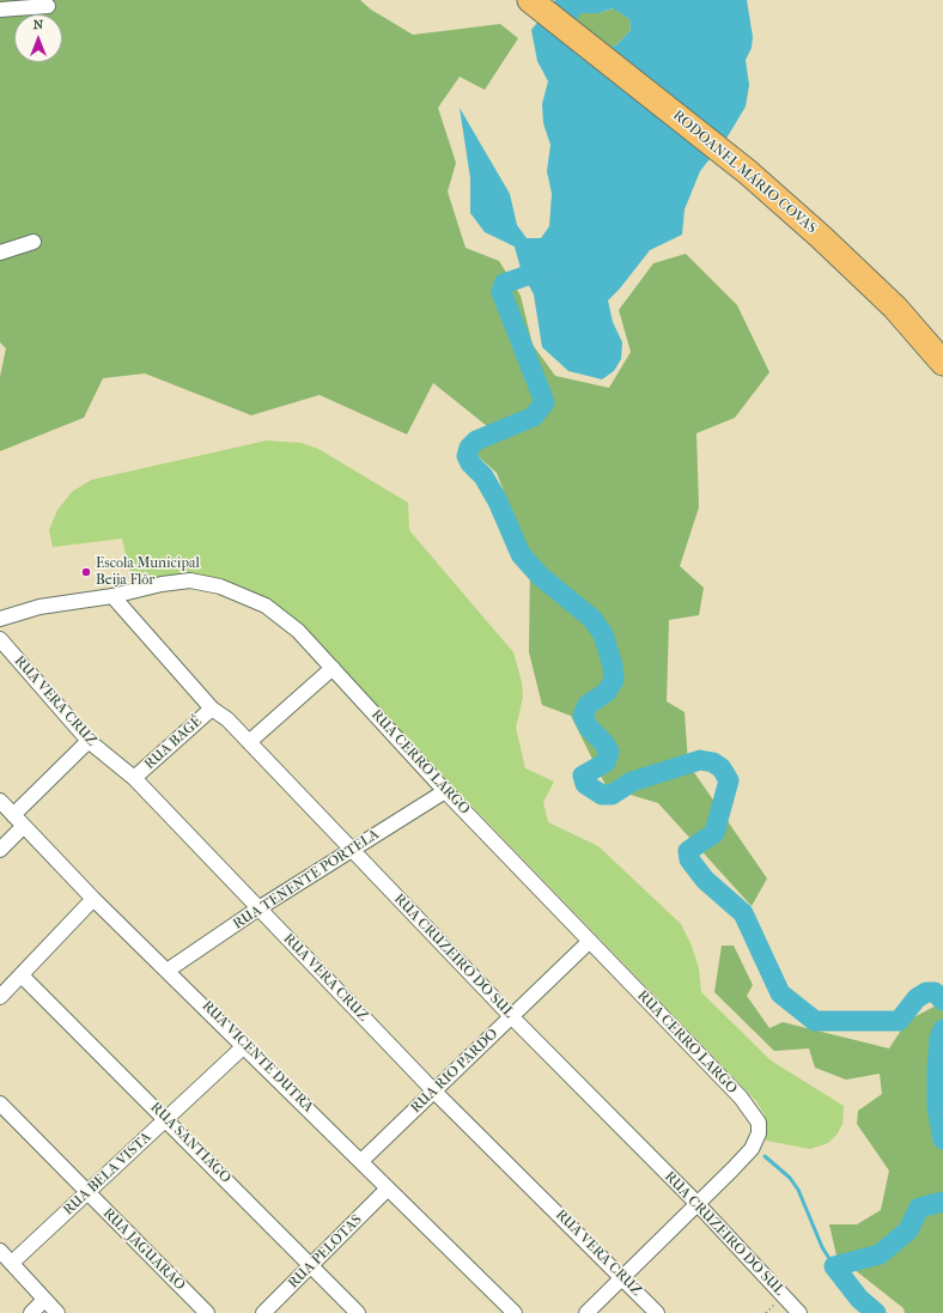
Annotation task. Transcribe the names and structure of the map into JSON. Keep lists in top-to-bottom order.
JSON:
{
  "streets": {
    "highway": ["RODOANEL MÁRIO COVAS"],
    "street": [
      "RUA VERA CRUZ",
      "RUA BAGÉ",
      "RUA CERRO LARGO",
      "RUA TENENTE PORTELA",
      "RUA CRUZEIRO DO SUL",
      "RUA VICENTE DUTRA",
      "RUA RIO PARDO",
      "RUA SANTIAGO",
      "RUA BELA VISTA",
      "RUA JAGUARÃO",
      "RUA PELOTAS"
    ]
  },
  "crossings": [
    ["RUA VERA CRUZ", "RUA BAGÉ"],
    ["RUA VERA CRUZ", "RUA TENENTE PORTELA"],
    ["RUA VERA CRUZ", "RUA RIO PARDO"],
    ["RUA BAGÉ", "RUA CRUZEIRO DO SUL"],
    ["RUA CERRO LARGO", "RUA TENENTE PORTELA"],
    ["RUA CERRO LARGO", "RUA CRUZEIRO DO SUL"],
    ["RUA CERRO LARGO", "RUA RIO PARDO"],
    ["RUA TENENTE PORTELA", "RUA CRUZEIRO DO SUL"],
    ["RUA TENENTE PORTELA", "RUA VICENTE DUTRA"],
    ["RUA CRUZEIRO DO SUL", "RUA RIO PARDO"],
    ["RUA VICENTE DUTRA", "RUA RIO PARDO"],
    ["RUA VICENTE DUTRA", "RUA BELA VISTA"],
    ["RUA VICENTE DUTRA", "RUA PELOTAS"],
    ["RUA SANTIAGO", "RUA BELA VISTA"],
    ["RUA SANTIAGO", "RUA PELOTAS"],
    ["RUA BELA VISTA", "RUA JAGUARÃO"]
  ],
  "places": ["Escola Municipal Beija Flôr"],
  "north": "top"
}
